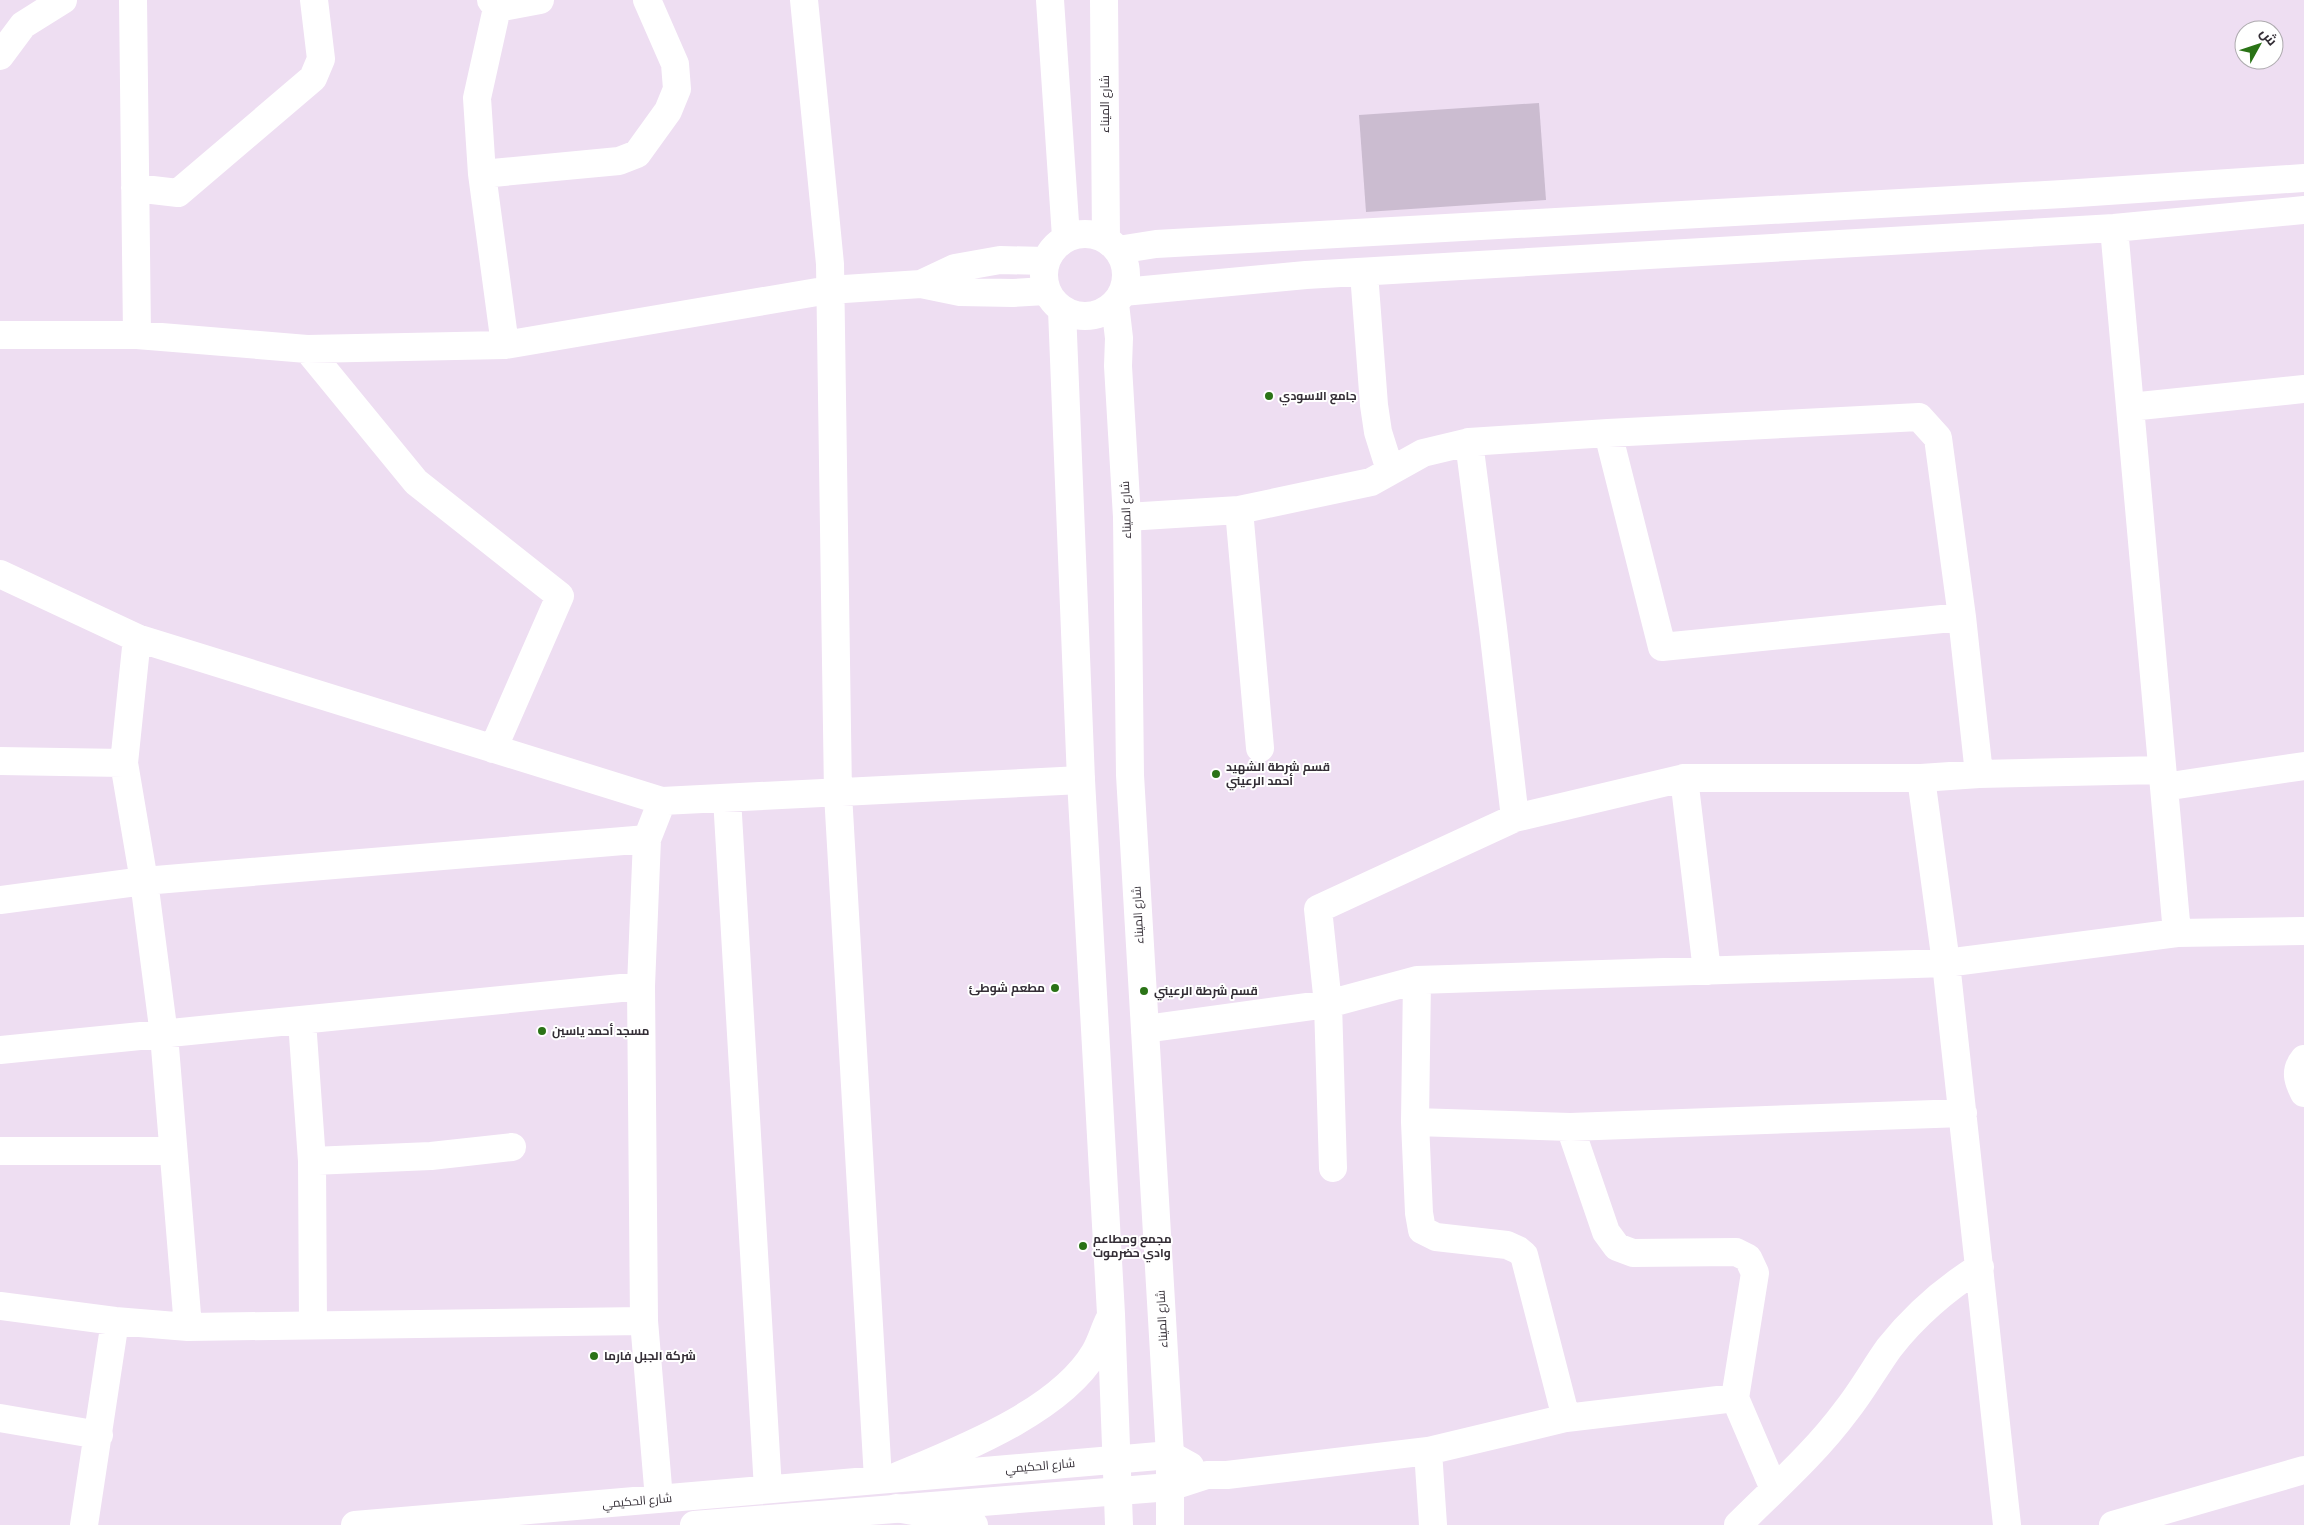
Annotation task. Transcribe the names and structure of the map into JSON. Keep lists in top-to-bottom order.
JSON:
{
  "streets": {
    "main road": ["شارع الميناء", "شارع الحكيمي"]
  },
  "crossings": [
    ["شارع الميناء", "شارع الحكيمي"]
  ],
  "places": [
    "جامع الاسودي",
    "قسم شرطة الشهيد أحمد الرعيني",
    "مطعم شوطئ",
    "قسم شرطة الرعيني",
    "مسجد أحمد ياسين",
    "مجمع ومطاعم وادي حضرموت",
    "شركة الجبل فارما"
  ],
  "north": "top right"
}
